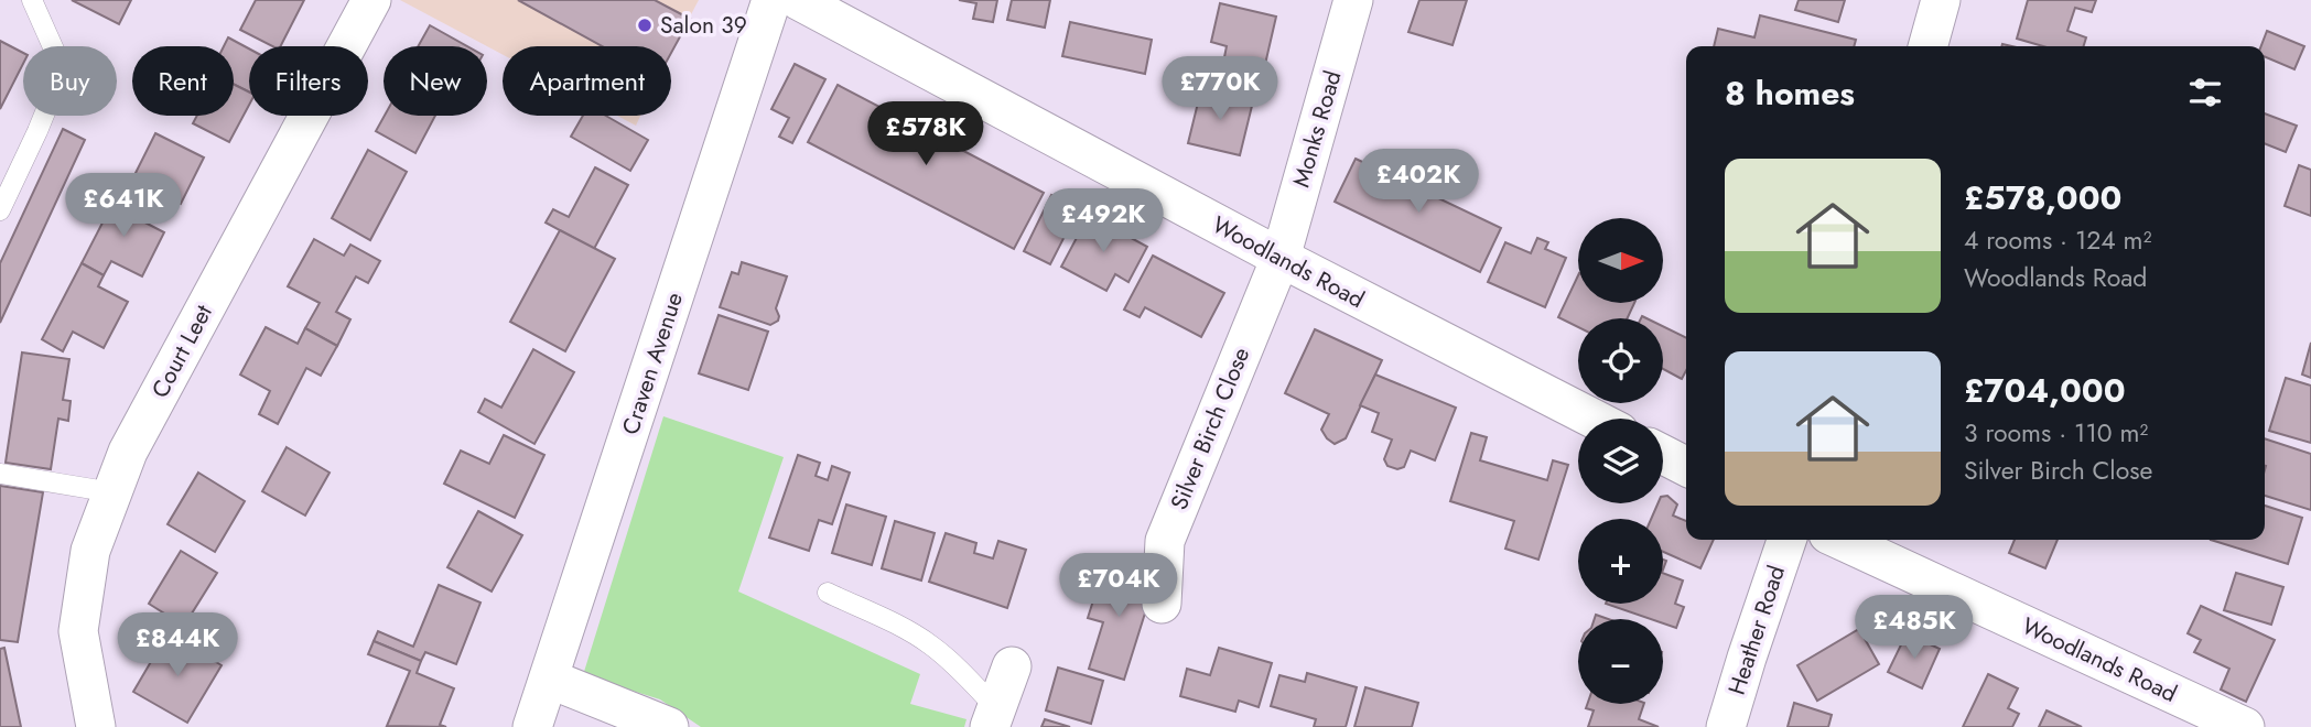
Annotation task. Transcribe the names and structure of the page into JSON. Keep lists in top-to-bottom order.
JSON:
{
  "streets": {
    "street": [
      "Monks Road",
      "Woodlands Road",
      "Court Leet",
      "Craven Avenue",
      "Silver Birch Close",
      "Heather Road"
    ]
  },
  "crossings": [
    ["Monks Road", "Woodlands Road"],
    ["Monks Road", "Silver Birch Close"],
    ["Woodlands Road", "Silver Birch Close"]
  ],
  "places": ["Salon 39"],
  "north": "right",
  "page": {
    "chip": [
      "Buy",
      "Rent",
      "Filters",
      "New",
      "Apartment"
    ],
    "heading": "8 homes",
    "price": [
      "£770K",
      "£578K",
      "£402K",
      "£641K",
      "£492K",
      "£704K",
      "£485K",
      "£844K"
    ],
    "list": [
      {
        "name": "£578,000",
        "note": "4 rooms · 124 m² · Woodlands Road"
      },
      {
        "name": "£704,000",
        "note": "3 rooms · 110 m² · Silver Birch Close"
      }
    ],
    "map_buttons": ["+", "−"]
  }
}
